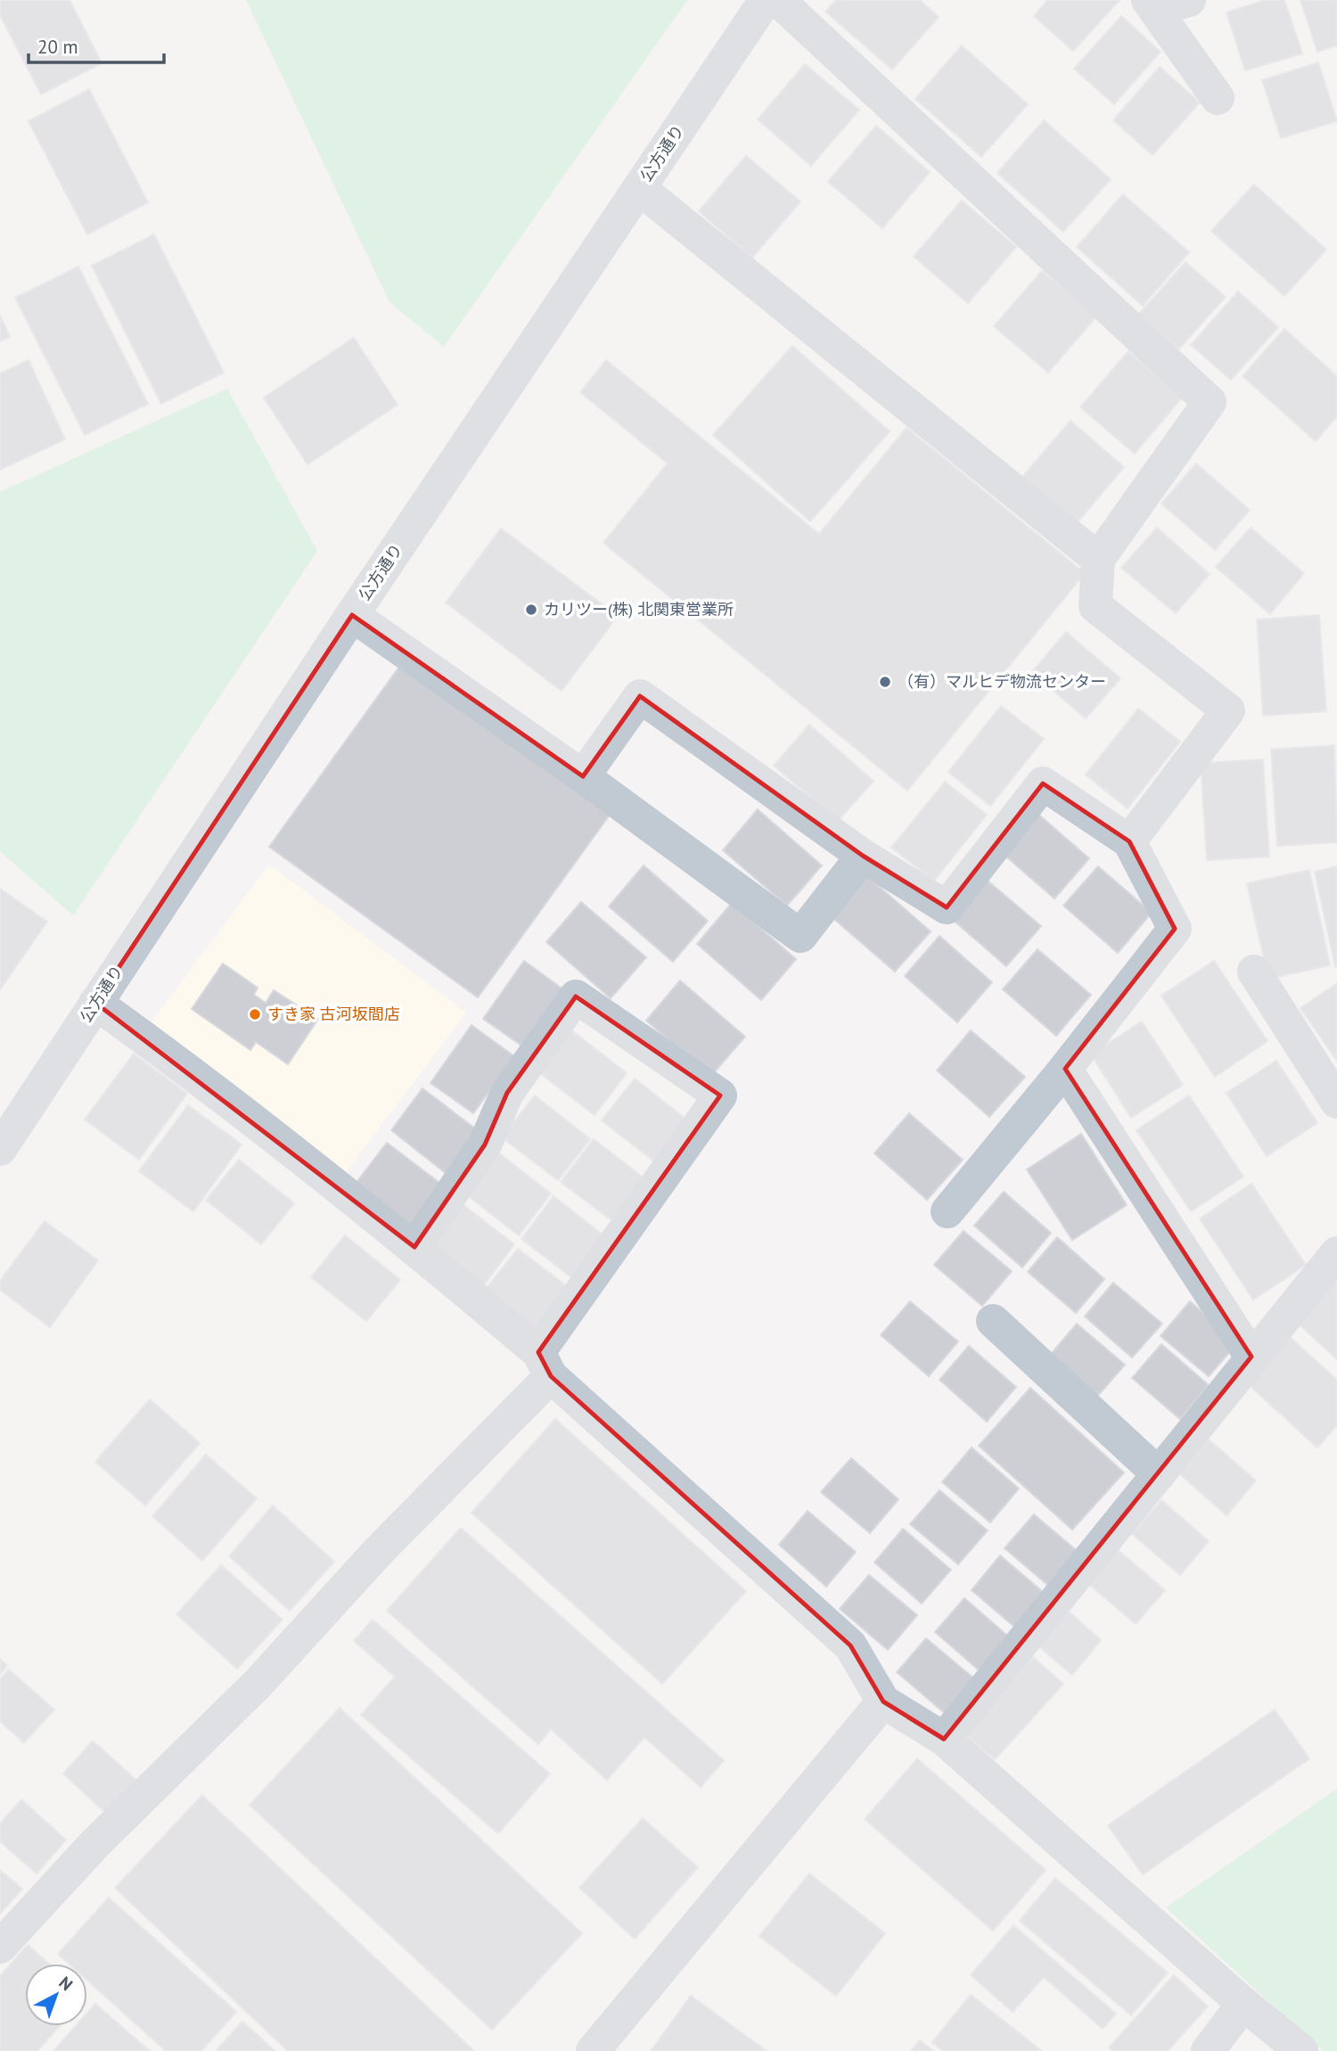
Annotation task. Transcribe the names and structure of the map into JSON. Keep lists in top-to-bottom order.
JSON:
{
  "streets": {
    "street": ["公方通り"]
  },
  "places": ["カリツー(株) 北関東営業所", "（有）マルヒデ物流センター", "すき家 古河坂間店"],
  "scale_bar": "20 m",
  "north": "top right"
}
